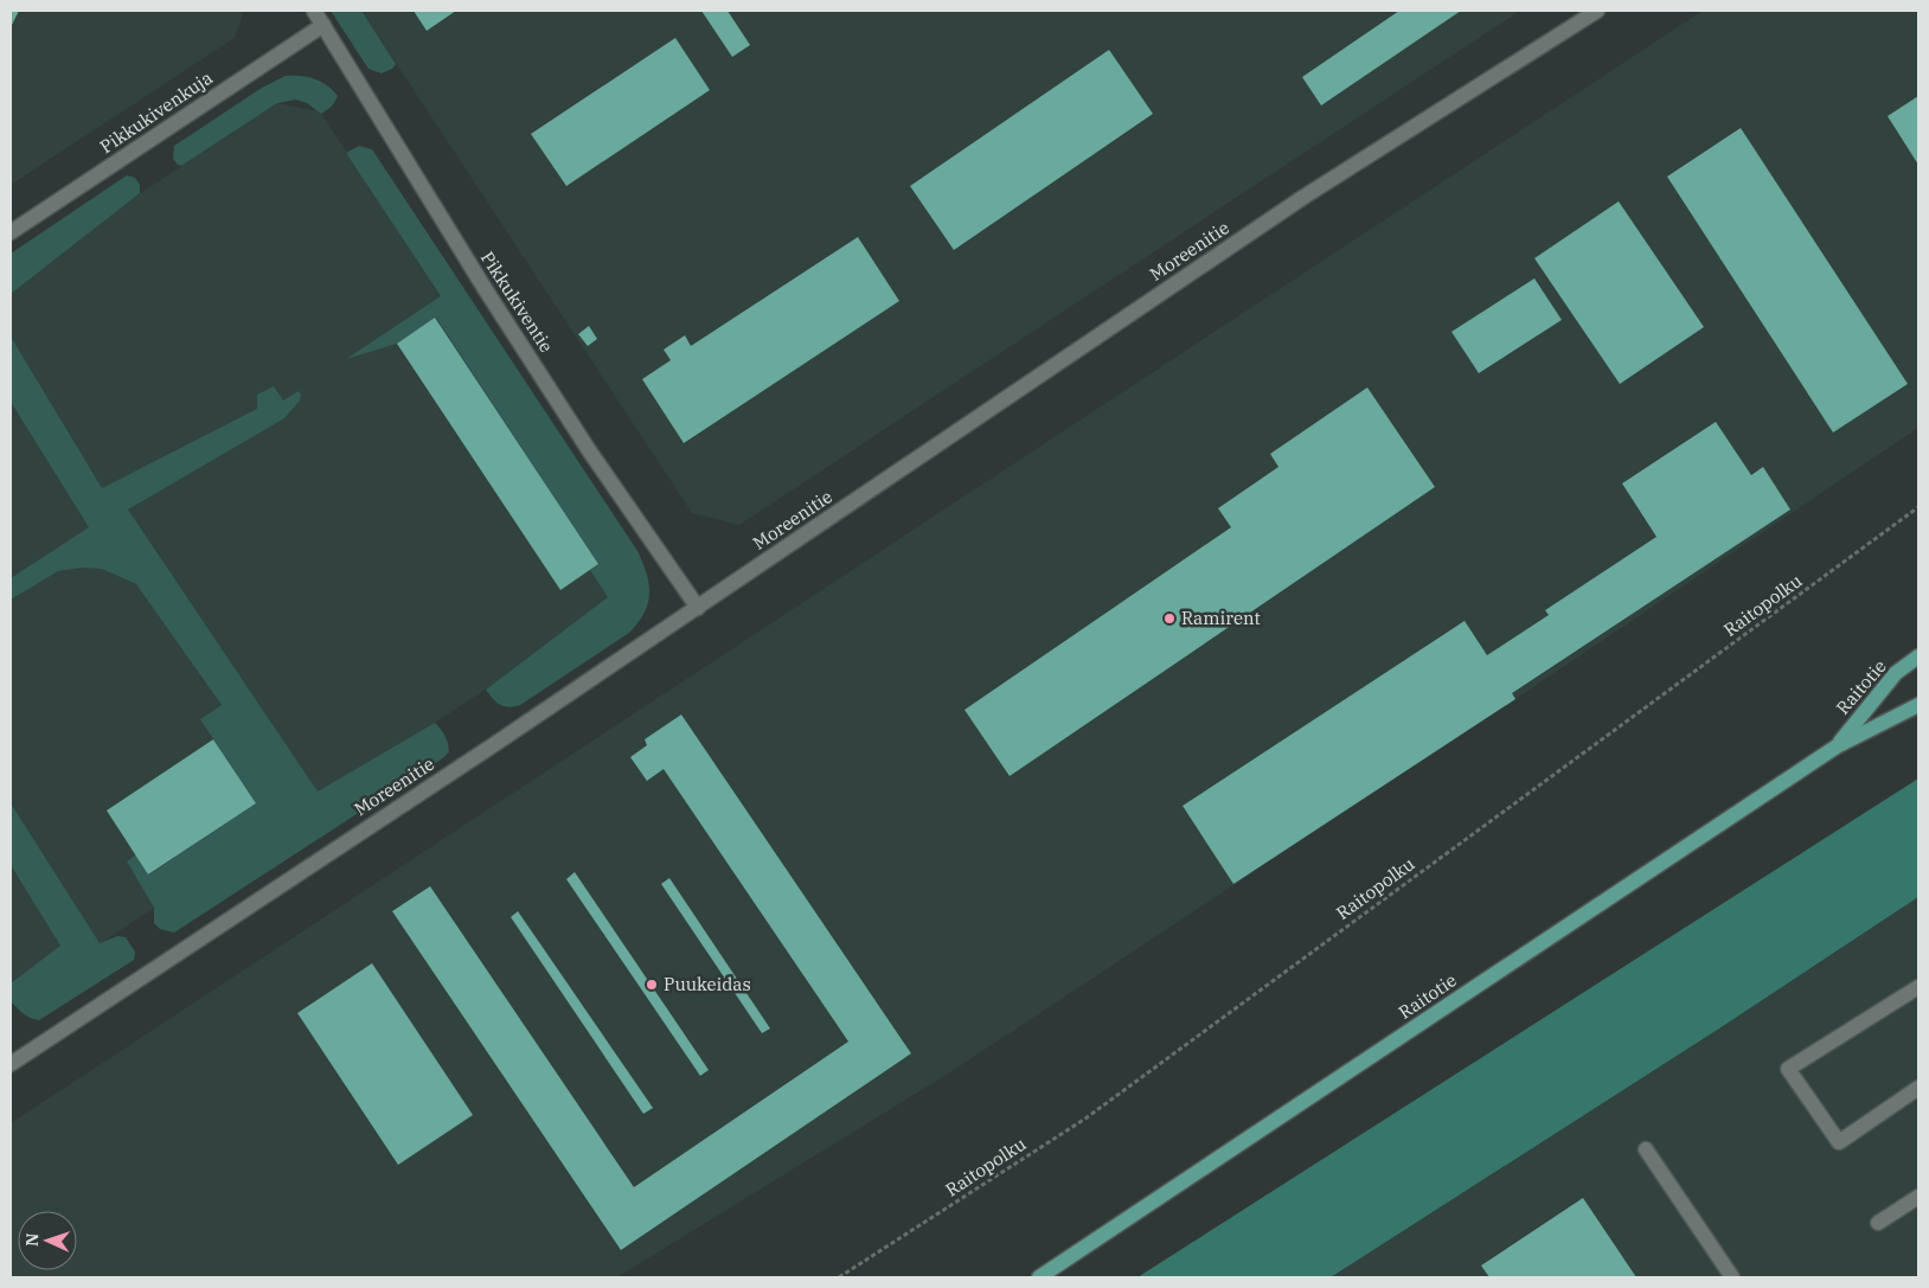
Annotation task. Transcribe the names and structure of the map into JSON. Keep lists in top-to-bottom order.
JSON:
{
  "streets": {
    "main road": ["Raitotie"],
    "street": ["Pikkukivenkuja", "Moreenitie", "Pikkukiventie"],
    "path": ["Raitopolku"]
  },
  "crossings": [
    ["Pikkukivenkuja", "Pikkukiventie"],
    ["Moreenitie", "Pikkukiventie"]
  ],
  "places": ["Ramirent", "Puukeidas"],
  "north": "left"
}
